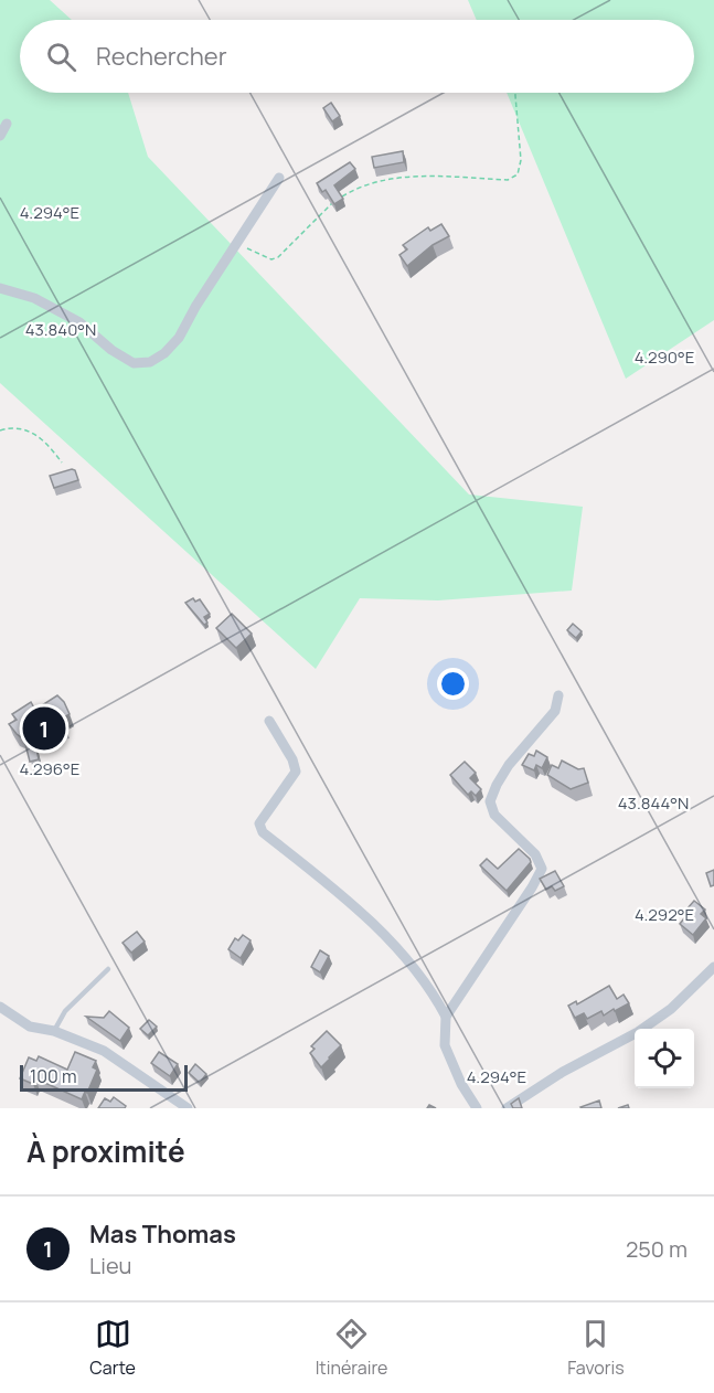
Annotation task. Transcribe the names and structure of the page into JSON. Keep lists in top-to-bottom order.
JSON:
{
  "scale_bar": "100 m",
  "page": {
    "search": "Rechercher",
    "pins": "1",
    "scale": "100 m",
    "heading": "À proximité",
    "list": [
      {
        "mark": "1",
        "name": "Mas Thomas",
        "note": "Lieu",
        "value": "250 m"
      }
    ],
    "nav": ["Carte", "Itinéraire", "Favoris"]
  },
  "coordinates": [
    "4.294°E",
    "43.840°N",
    "4.290°E",
    "4.296°E",
    "43.844°N",
    "4.292°E"
  ]
}
